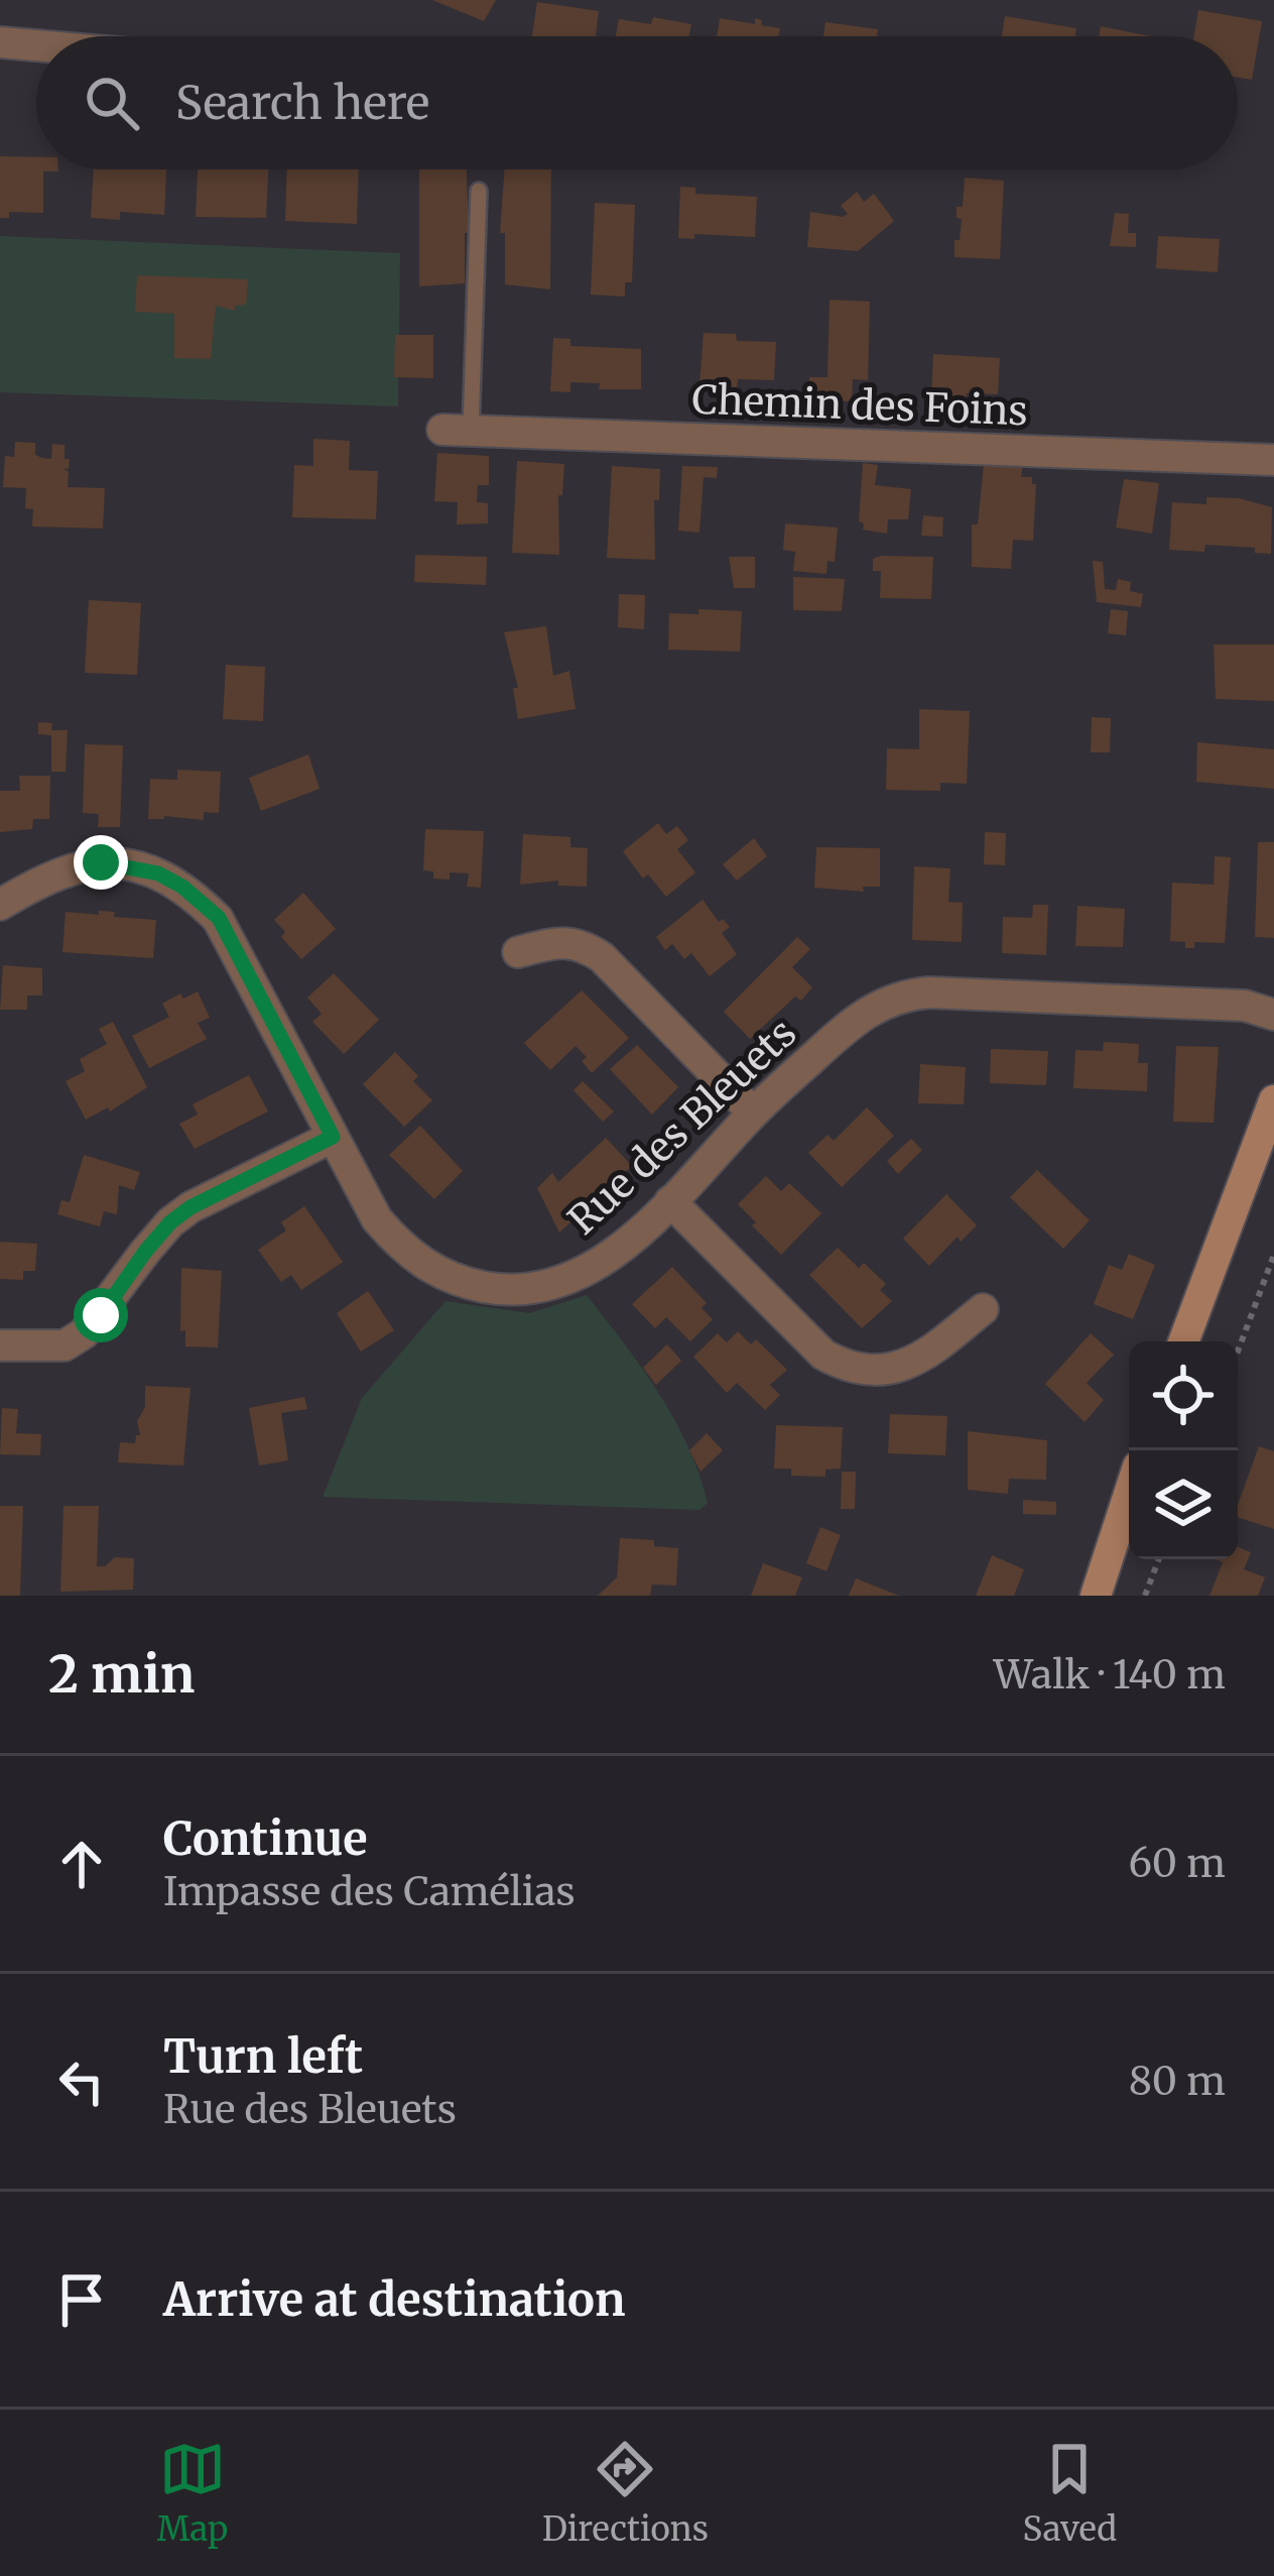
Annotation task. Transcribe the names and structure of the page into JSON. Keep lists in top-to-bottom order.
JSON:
{
  "streets": {
    "street": ["Chemin des Foins", "Rue des Bleuets"]
  },
  "page": {
    "search": "Search here",
    "heading": ["2 min", "Walk · 140 m"],
    "list": [
      ["Continue", "Impasse des Camélias", "60 m"],
      ["Turn left", "Rue des Bleuets", "80 m"],
      "Arrive at destination"
    ],
    "nav": ["Map", "Directions", "Saved"]
  }
}
